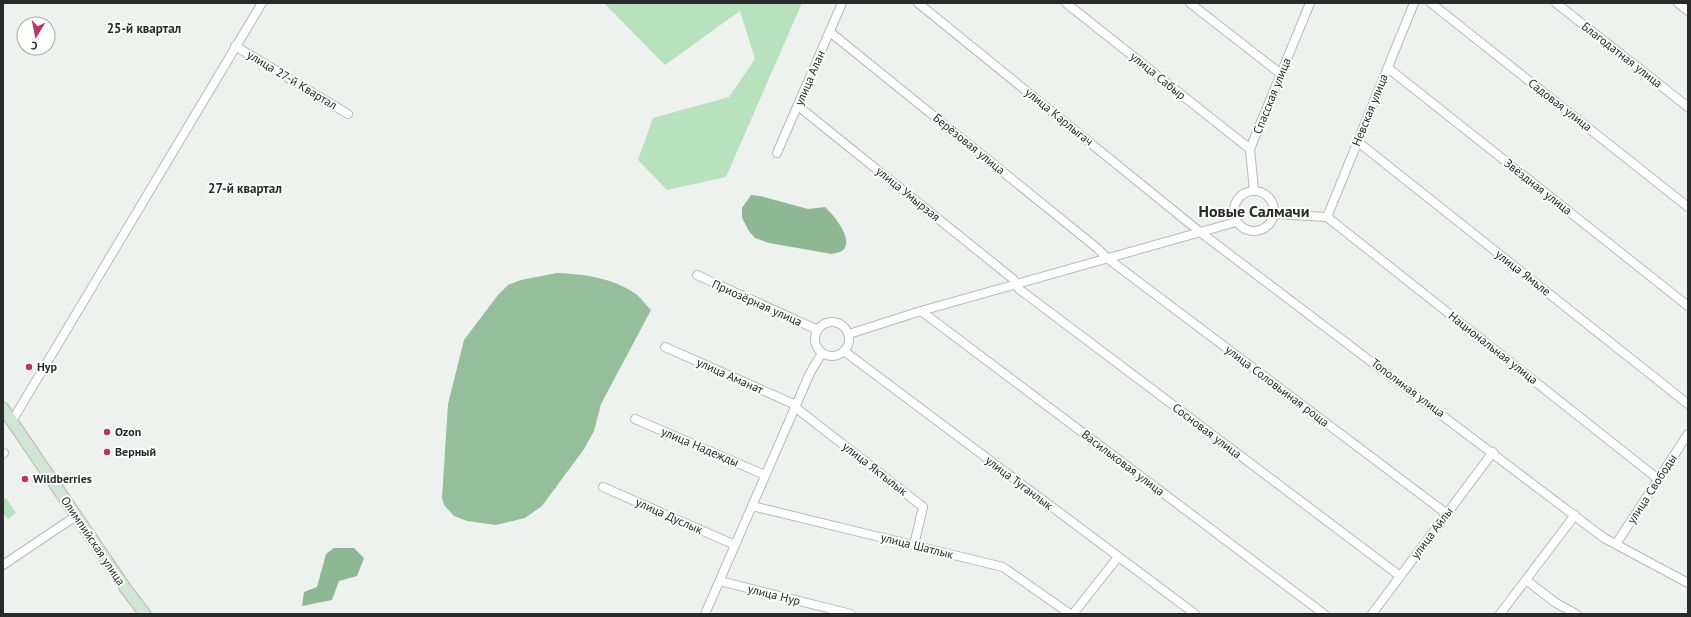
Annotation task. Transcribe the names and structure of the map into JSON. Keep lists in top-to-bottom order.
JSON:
{
  "streets": {
    "street": [
      "Благодатная улица",
      "улица Сабыр",
      "улица Алан",
      "улица 27-й Квартал",
      "Спасская улица",
      "Садовая улица",
      "Невская улица",
      "улица Карлыгач",
      "Берёзовая улица",
      "Звёздная улица",
      "улица Умырзая",
      "улица Ямьле",
      "Приозёрная улица",
      "Национальная улица",
      "улица Аманат",
      "улица Соловьиная роща",
      "Тополиная улица",
      "Сосновая улица",
      "улица Надежды",
      "Васильковая улица",
      "улица Яктылык",
      "улица Туганлык",
      "улица Свободы",
      "улица Дуслык",
      "улица Айлы",
      "Олимпийская улица",
      "улица Шатлык",
      "улица Нур"
    ]
  },
  "crossings": [
    ["улица Сабыр", "Спасская улица"],
    ["улица Алан", "Берёзовая улица"],
    ["улица Алан", "улица Умырзая"],
    ["Невская улица", "Звёздная улица"],
    ["Невская улица", "улица Ямьле"],
    ["Невская улица", "Национальная улица"],
    ["улица Карлыгач", "Тополиная улица"],
    ["Берёзовая улица", "улица Соловьиная роща"],
    ["улица Умырзая", "Сосновая улица"],
    ["Приозёрная улица", "улица Туганлык"],
    ["Национальная улица", "улица Свободы"],
    ["улица Аманат", "улица Яктылык"],
    ["улица Соловьиная роща", "улица Айлы"],
    ["Тополиная улица", "улица Свободы"],
    ["Тополиная улица", "улица Айлы"],
    ["Сосновая улица", "улица Айлы"],
    ["улица Яктылык", "улица Шатлык"]
  ],
  "districts": ["25-й квартал", "27-й квартал", "Новые Салмачи"],
  "places": [
    "Нур",
    "Ozon",
    "Верный",
    "Wildberries"
  ],
  "north": "bottom"
}
